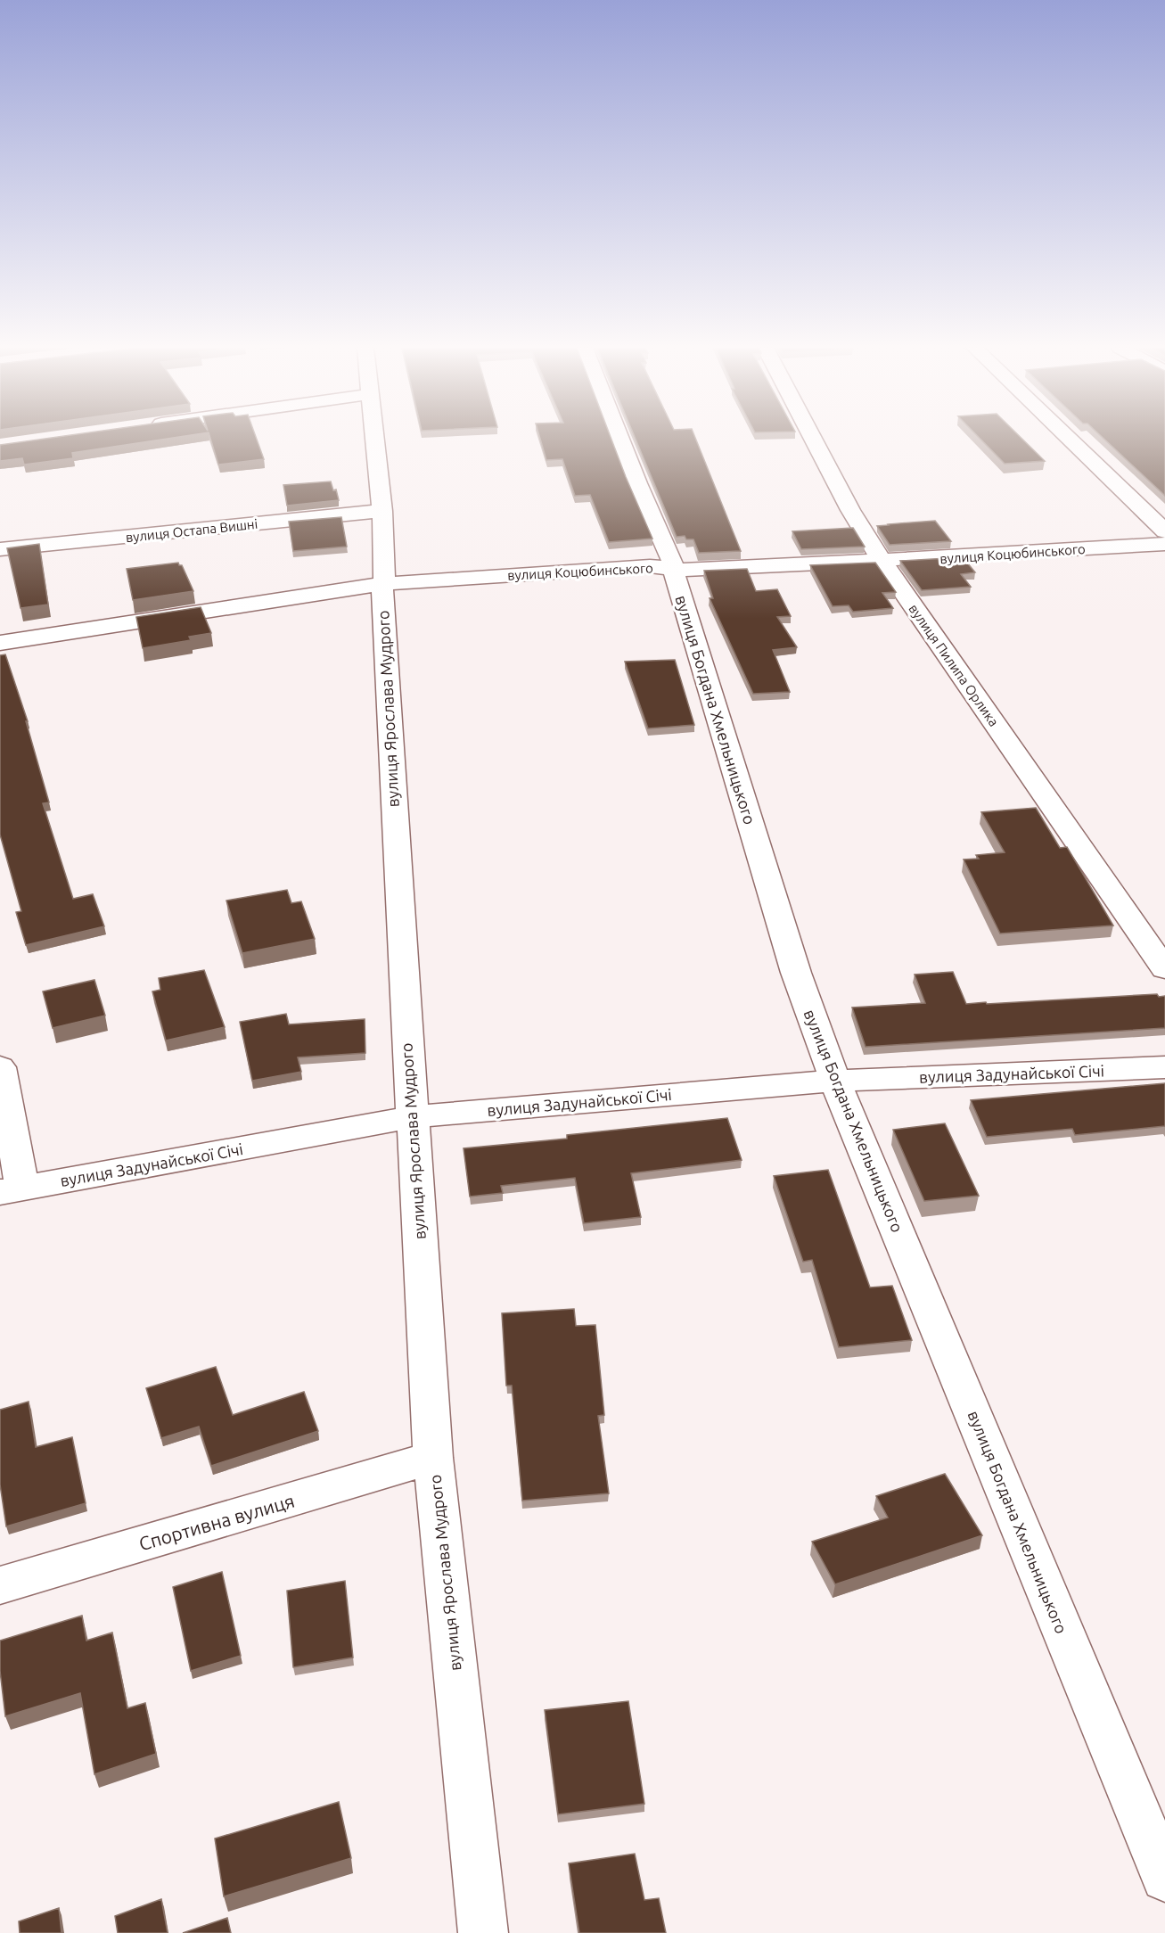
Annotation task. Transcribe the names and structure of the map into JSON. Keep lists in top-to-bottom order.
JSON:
{
  "streets": {
    "street": [
      "вулиця Остапа Вишні",
      "вулиця Коцюбинського",
      "вулиця Пилипа Орлика",
      "вулиця Ярослава Мудрого",
      "вулиця Богдана Хмельницького",
      "вулиця Задунайської Січі",
      "Спортивна вулиця"
    ]
  },
  "crossings": [
    ["вулиця Остапа Вишні", "вулиця Ярослава Мудрого"],
    ["вулиця Коцюбинського", "вулиця Пилипа Орлика"],
    ["вулиця Коцюбинського", "вулиця Ярослава Мудрого"],
    ["вулиця Коцюбинського", "вулиця Богдана Хмельницького"],
    ["вулиця Ярослава Мудрого", "вулиця Задунайської Січі"],
    ["вулиця Ярослава Мудрого", "Спортивна вулиця"],
    ["вулиця Богдана Хмельницького", "вулиця Задунайської Січі"]
  ]
}
